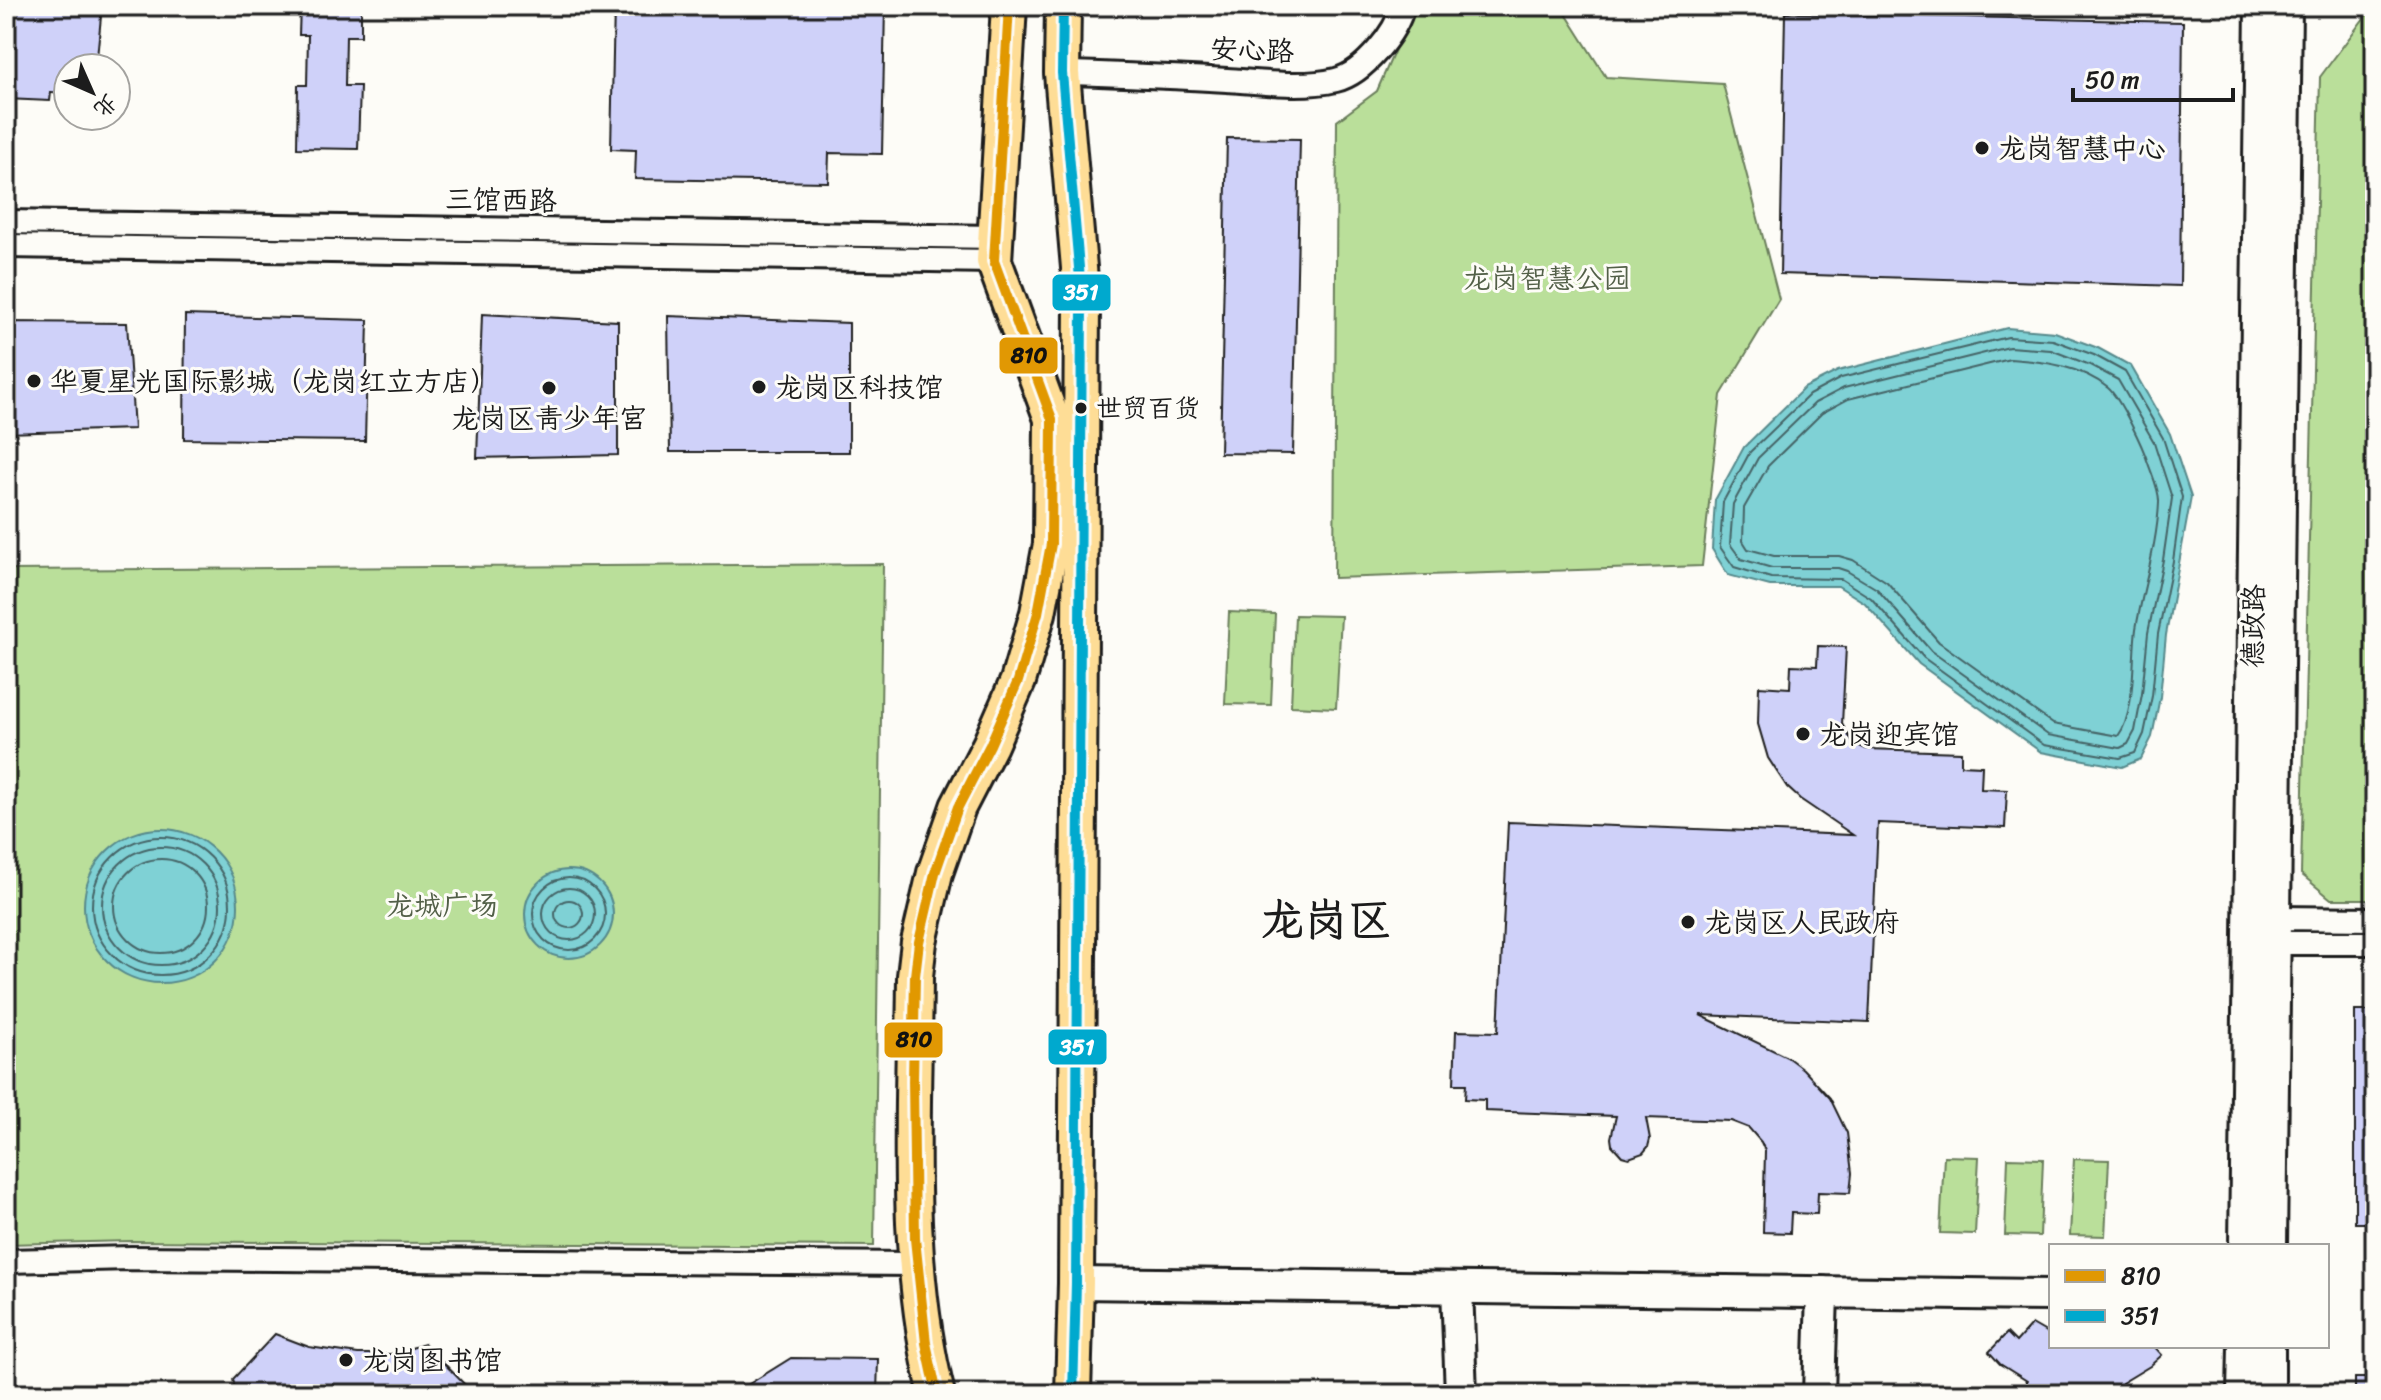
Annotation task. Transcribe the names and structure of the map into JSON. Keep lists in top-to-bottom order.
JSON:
{
  "streets": {
    "main road": ["德政路"],
    "street": ["安心路", "三馆西路"]
  },
  "districts": ["龙岗区"],
  "parks": ["龙岗智慧公园", "龙城广场"],
  "places": [
    "龙岗智慧中心",
    "华夏星光国际影城（龙岗红立方店）",
    "龙岗区科技馆",
    "龙岗区青少年宫",
    "世贸百货",
    "龙岗迎宾馆",
    "龙岗区人民政府",
    "龙岗图书馆"
  ],
  "lines": ["transit line 810", "transit line 351"],
  "legend": ["810", "351"],
  "scale_bar": "50 m",
  "north": "bottom right"
}
